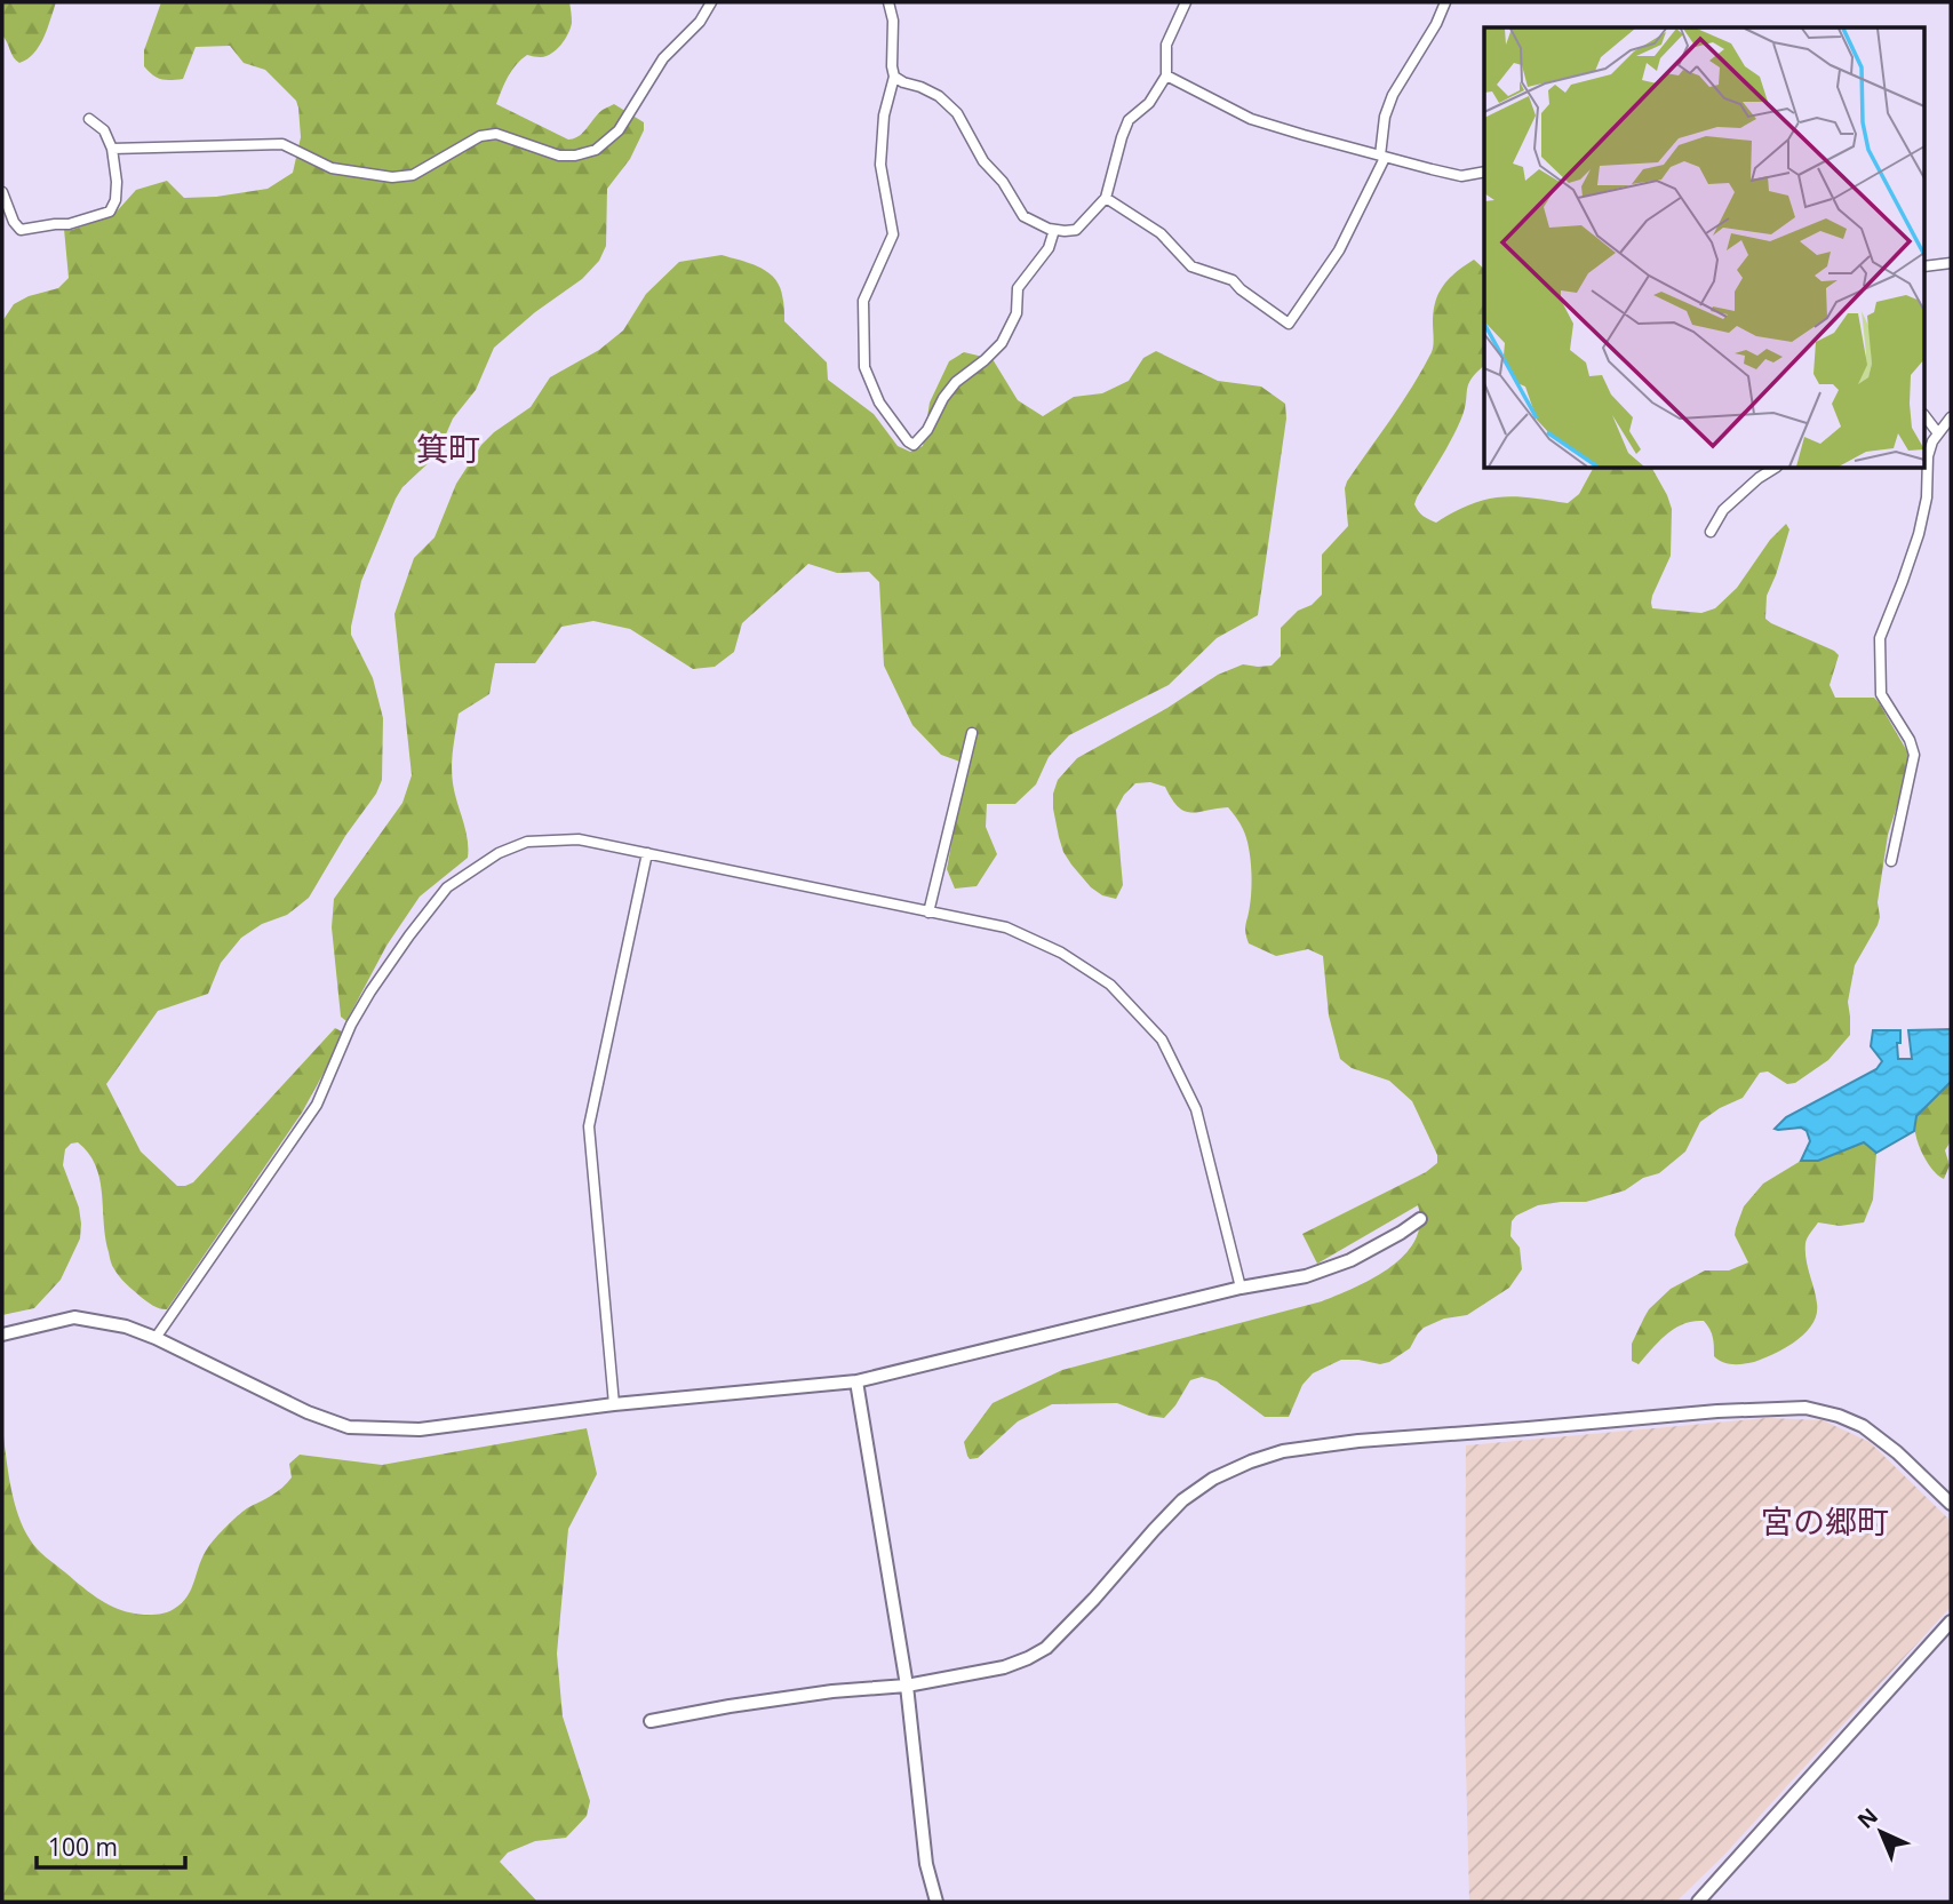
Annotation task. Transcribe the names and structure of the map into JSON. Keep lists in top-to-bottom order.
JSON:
{
  "districts": ["箕町", "宮の郷町"],
  "scale_bar": "100 m",
  "north": "top left"
}
